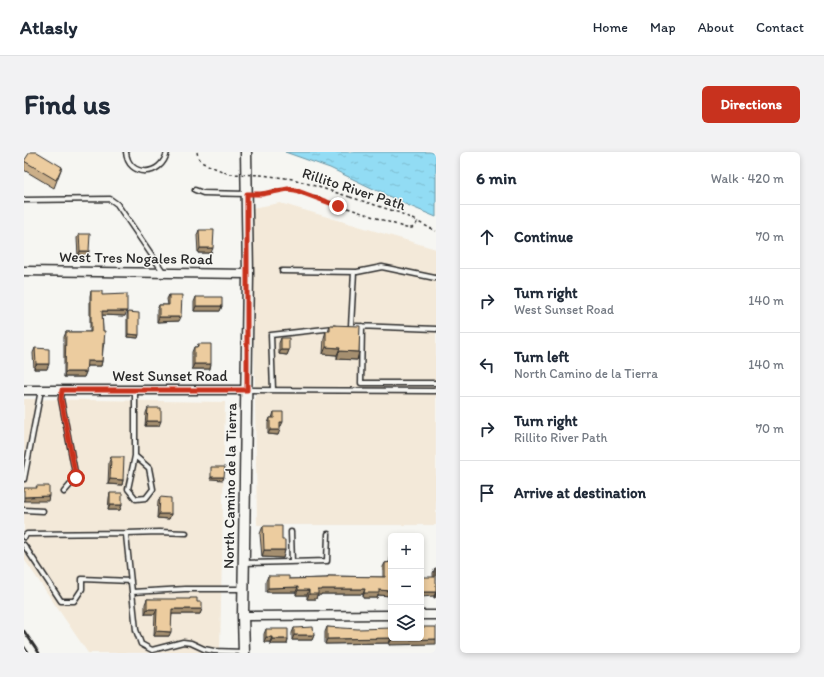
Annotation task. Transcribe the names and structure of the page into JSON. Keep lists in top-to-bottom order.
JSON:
{
  "streets": {
    "street": ["West Tres Nogales Road", "West Sunset Road", "North Camino de la Tierra"],
    "path": ["Rillito River Path"]
  },
  "crossings": [
    ["Rillito River Path", "North Camino de la Tierra"],
    ["West Tres Nogales Road", "North Camino de la Tierra"],
    ["West Sunset Road", "North Camino de la Tierra"]
  ],
  "page": {
    "header": "Atlasly",
    "nav": [
      "Home",
      "Map",
      "About",
      "Contact"
    ],
    "buttons": "Directions",
    "title": "Find us",
    "heading": ["6 min", "Walk · 420 m"],
    "list": [
      ["Continue", "70 m"],
      ["Turn right", "West Sunset Road", "140 m"],
      ["Turn left", "North Camino de la Tierra", "140 m"],
      ["Turn right", "Rillito River Path", "70 m"],
      "Arrive at destination"
    ],
    "map_buttons": ["+", "−"]
  }
}
